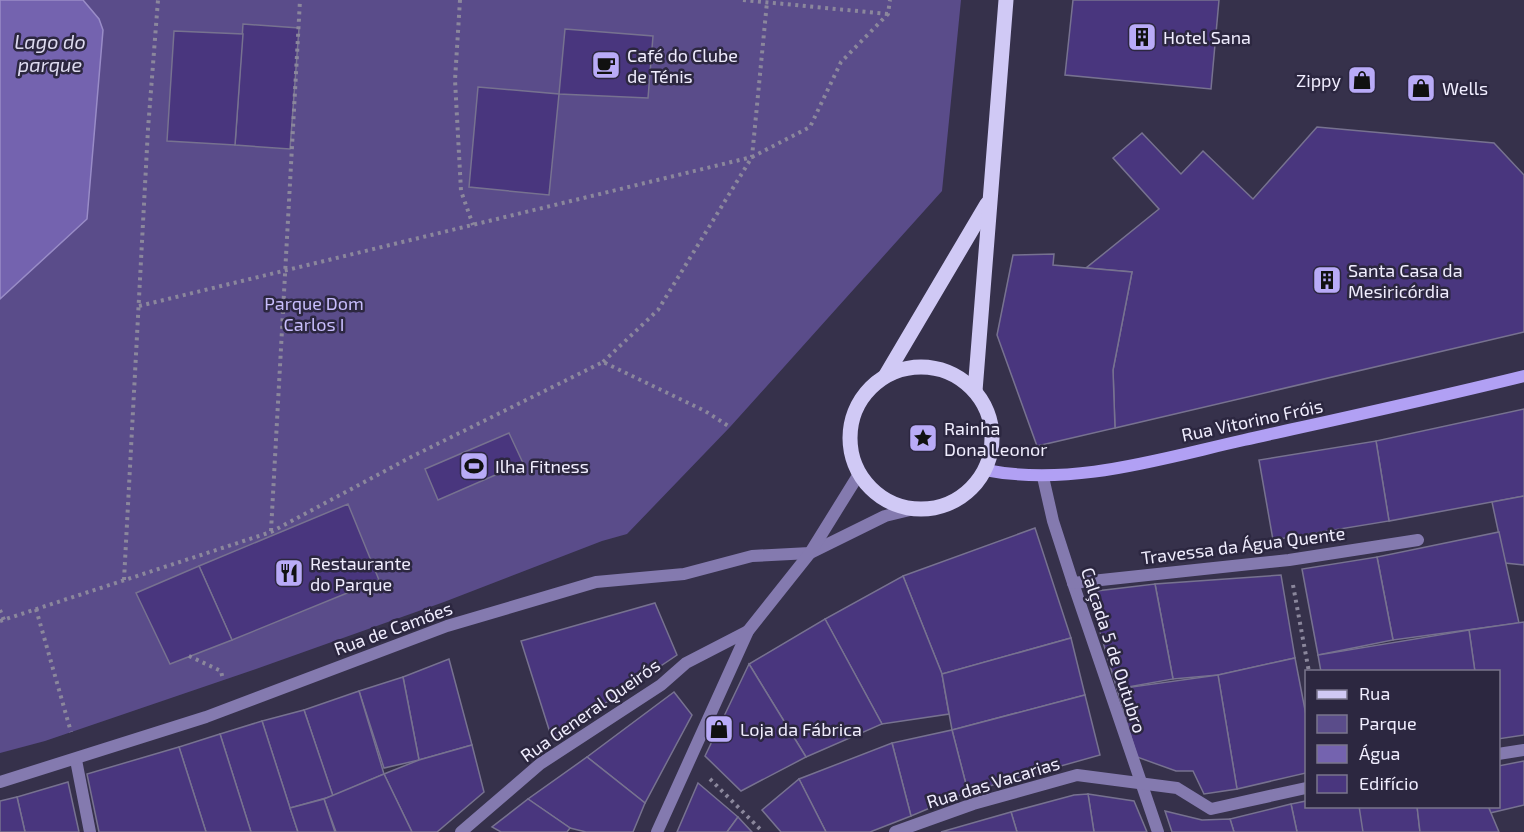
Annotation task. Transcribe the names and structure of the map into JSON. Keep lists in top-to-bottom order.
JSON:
{
  "streets": {
    "main road": ["Rua Vitorino Fróis"],
    "street": [
      "Travessa da Água Quente",
      "Rua de Camões",
      "Calçada 5 de Outubro",
      "Rua General Queirós",
      "Rua das Vacarias"
    ]
  },
  "crossings": [
    ["Rua Vitorino Fróis", "Calçada 5 de Outubro"],
    ["Travessa da Água Quente", "Calçada 5 de Outubro"],
    ["Calçada 5 de Outubro", "Rua das Vacarias"]
  ],
  "water": ["Lago do parque"],
  "parks": ["Parque Dom Carlos I"],
  "places": {
    "building": ["Hotel Sana", "Santa Casa da Mesiricórdia"],
    "cafe": ["Café do Clube de Ténis"],
    "shop": ["Zippy", "Wells", "Loja da Fábrica"],
    "place": ["Rainha Dona Leonor"],
    "sports": ["Ilha Fitness"],
    "restaurant": ["Restaurante do Parque"]
  },
  "legend": [
    "Rua",
    "Parque",
    "Água",
    "Edifício"
  ]
}
